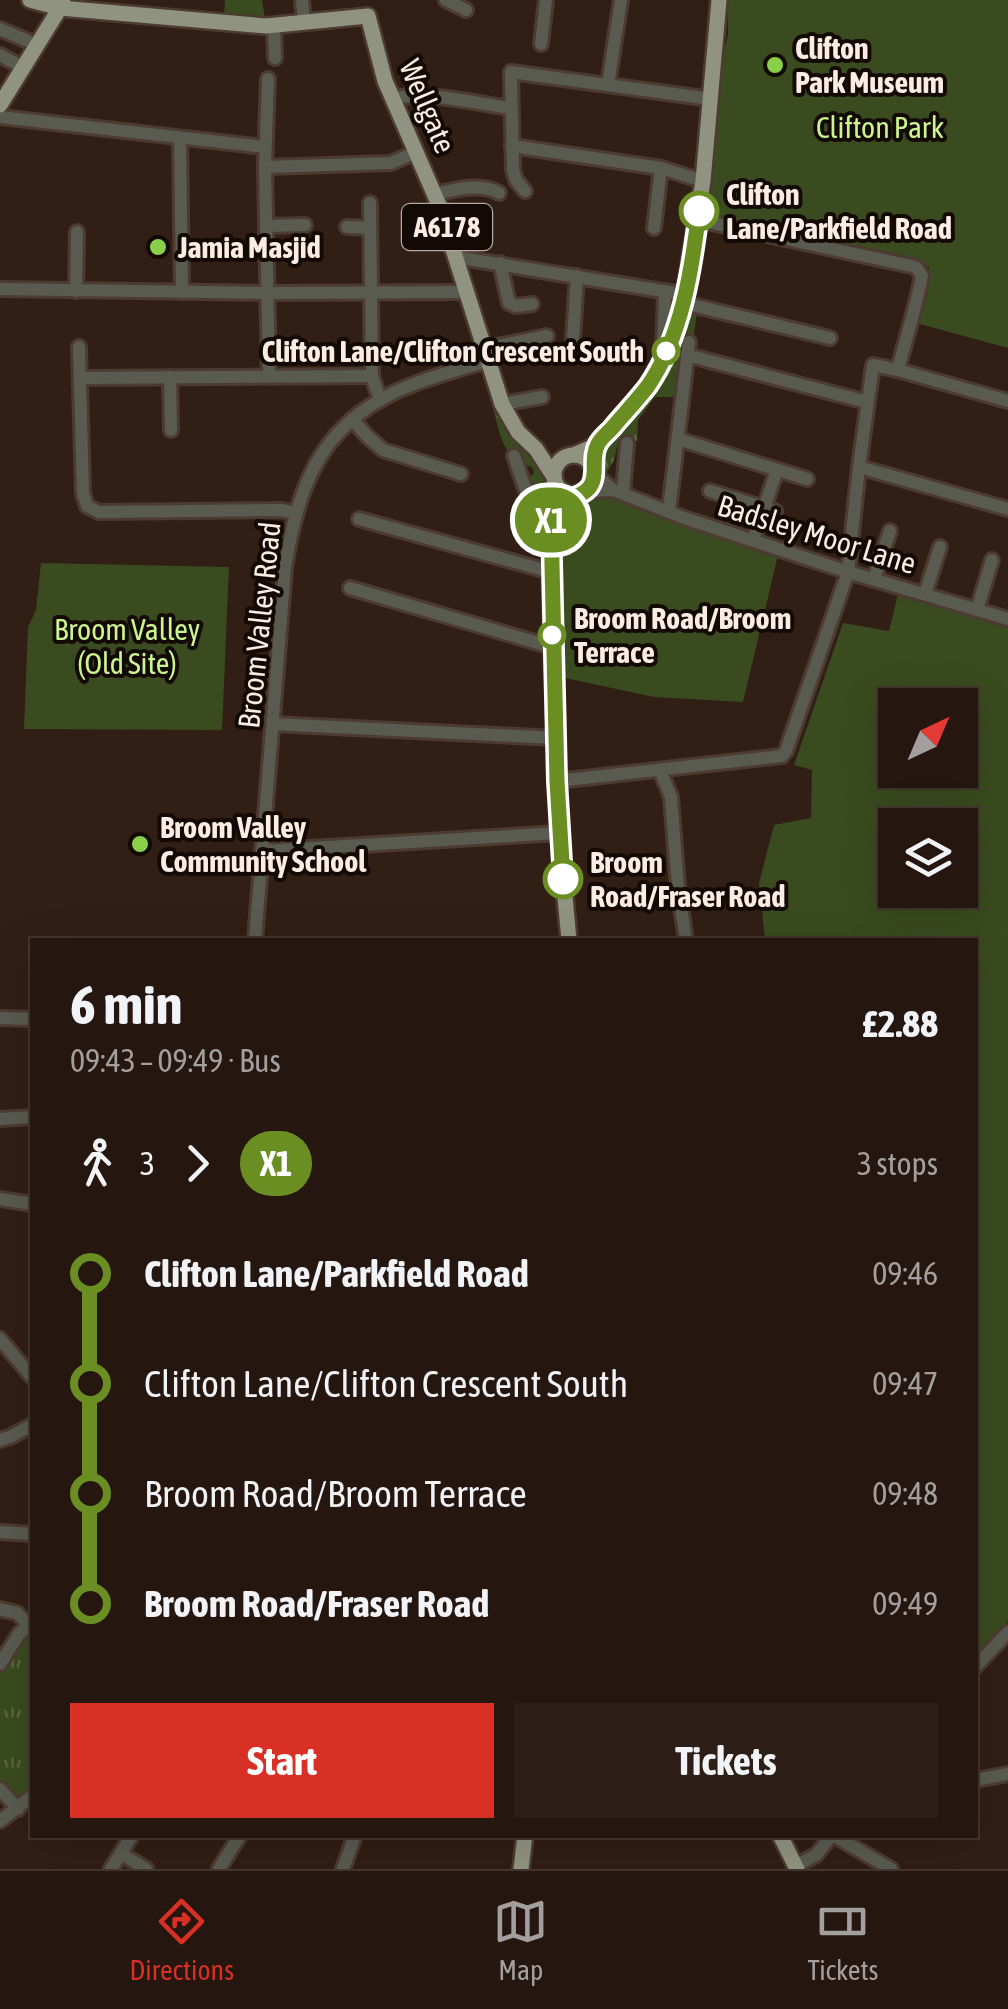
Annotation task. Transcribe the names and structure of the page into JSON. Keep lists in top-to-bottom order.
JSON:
{
  "streets": {
    "main road": ["Wellgate", "A6178"],
    "street": ["Badsley Moor Lane", "Broom Valley Road"]
  },
  "crossings": [
    ["Wellgate", "A6178"],
    ["Wellgate", "Badsley Moor Lane"],
    ["Wellgate", "Broom Valley Road"]
  ],
  "parks": ["Clifton Park", "Broom Valley (Old Site)"],
  "places": [
    "Clifton Park Museum",
    "Clifton Lane/Parkfield Road",
    "Jamia Masjid",
    "Clifton Lane/Clifton Crescent South",
    "Broom Road/Broom Terrace",
    "Broom Valley Community School",
    "Broom Road/Fraser Road"
  ],
  "lines": ["bus line X1"],
  "north": "top right",
  "page": {
    "on_map": "X1",
    "heading": ["6 min", "09:43 – 09:49 · Bus", "£2.88"],
    "legs": ["3", "X1", "3 stops"],
    "list": [
      {
        "name": "Clifton Lane/Parkfield Road",
        "value": "09:46"
      },
      {
        "name": "Clifton Lane/Clifton Crescent South",
        "value": "09:47"
      },
      {
        "name": "Broom Road/Broom Terrace",
        "value": "09:48"
      },
      {
        "name": "Broom Road/Fraser Road",
        "value": "09:49"
      }
    ],
    "buttons": ["Start", "Tickets"],
    "tabs": ["Directions", "Map", "Tickets"]
  }
}
